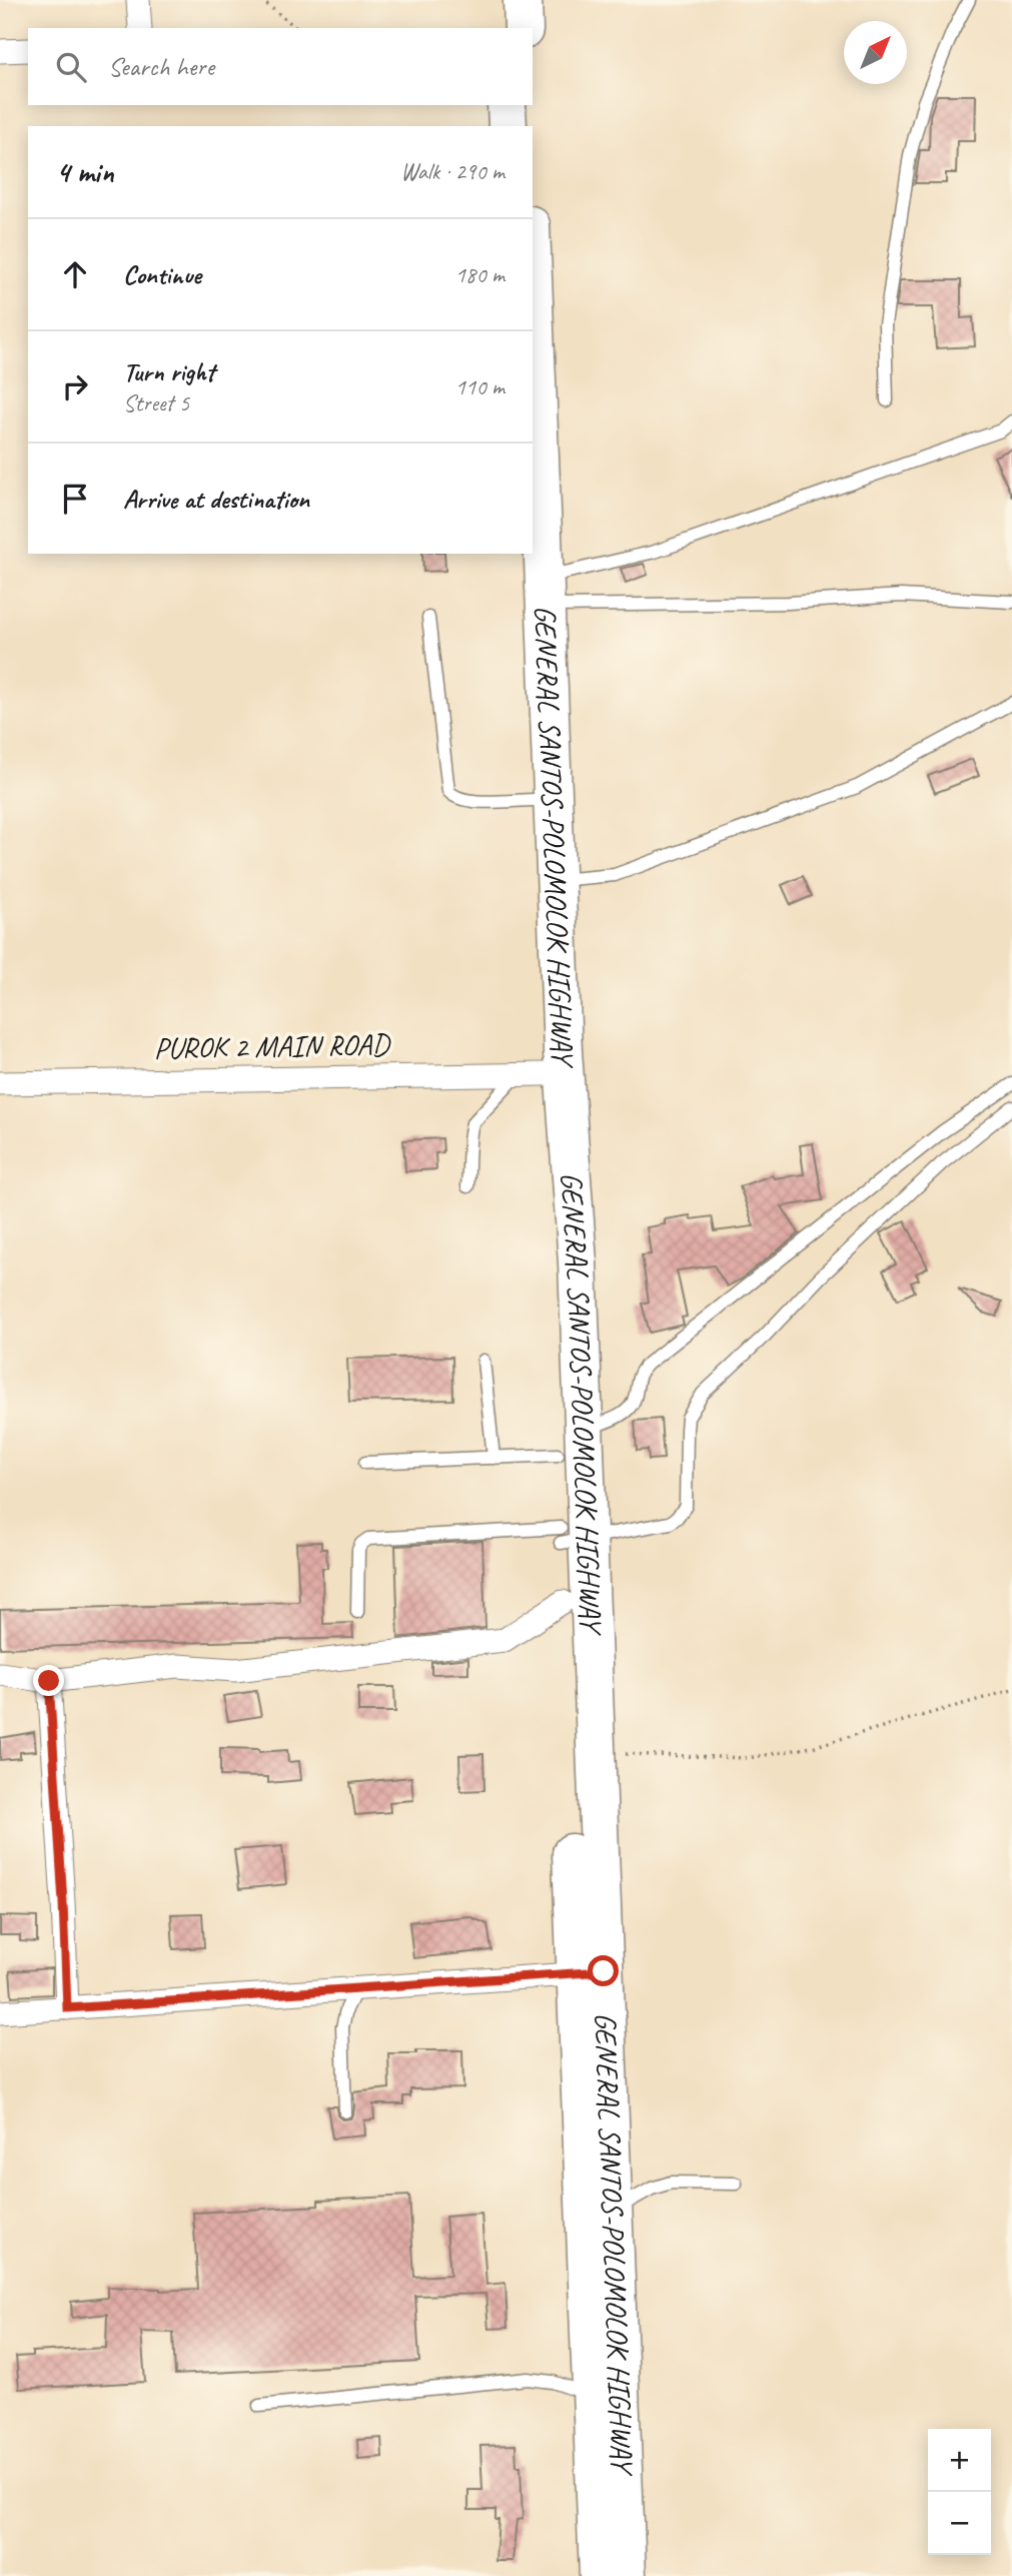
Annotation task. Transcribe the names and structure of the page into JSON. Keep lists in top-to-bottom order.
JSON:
{
  "streets": {
    "highway": ["GENERAL SANTOS-POLOMOLOK HIGHWAY"],
    "street": ["PUROK 2 MAIN ROAD"]
  },
  "north": "top right",
  "page": {
    "search": "Search here",
    "heading": ["4 min", "Walk · 290 m"],
    "list": [
      ["Continue", "180 m"],
      ["Turn right", "Street 5", "110 m"],
      "Arrive at destination"
    ],
    "map_buttons": ["+", "−"]
  }
}
